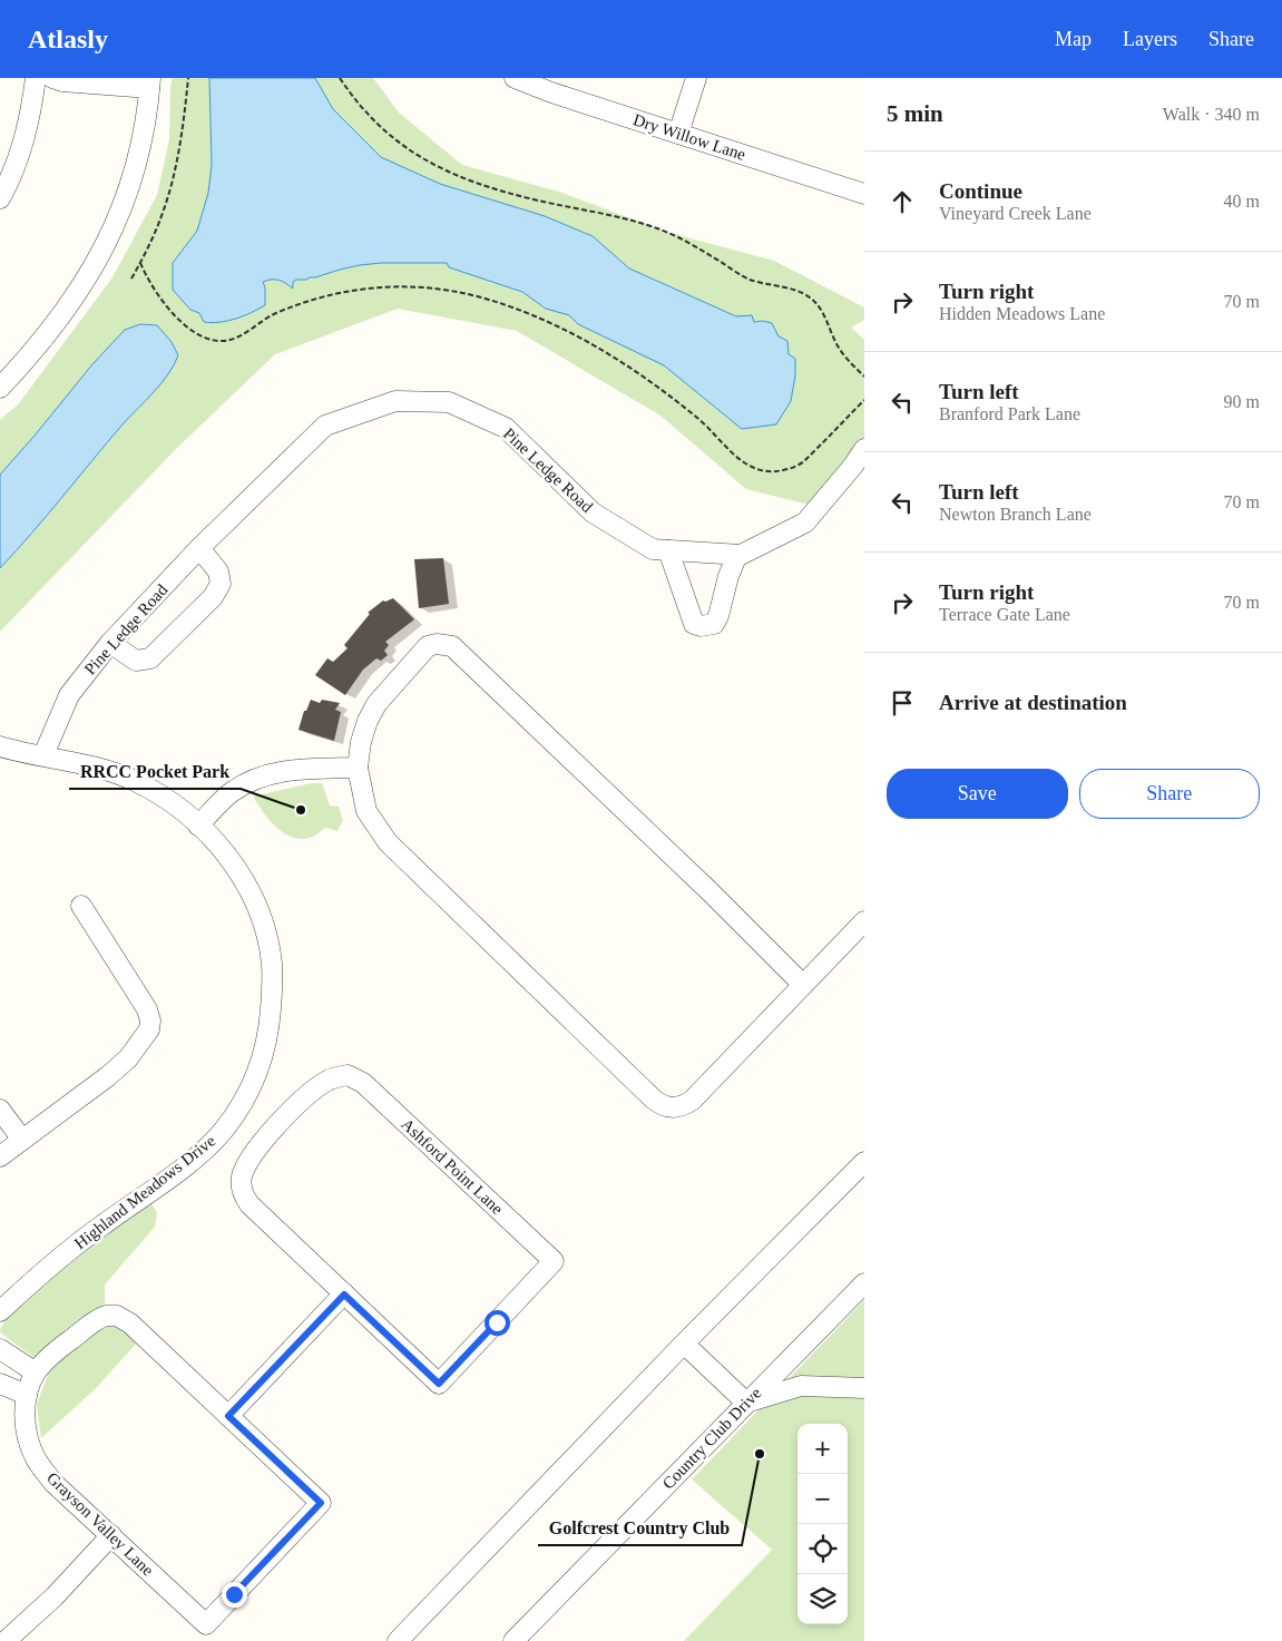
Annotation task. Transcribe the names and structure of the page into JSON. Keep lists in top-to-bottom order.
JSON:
{
  "streets": {
    "street": [
      "Dry Willow Lane",
      "Pine Ledge Road",
      "Ashford Point Lane",
      "Highland Meadows Drive",
      "Country Club Drive",
      "Grayson Valley Lane"
    ]
  },
  "crossings": [
    ["Pine Ledge Road", "Highland Meadows Drive"]
  ],
  "places": ["RRCC Pocket Park", "Golfcrest Country Club"],
  "page": {
    "header": "Atlasly",
    "nav": ["Map", "Layers", "Share"],
    "heading": ["5 min", "Walk · 340 m"],
    "list": [
      ["Continue", "Vineyard Creek Lane", "40 m"],
      ["Turn right", "Hidden Meadows Lane", "70 m"],
      ["Turn left", "Branford Park Lane", "90 m"],
      ["Turn left", "Newton Branch Lane", "70 m"],
      ["Turn right", "Terrace Gate Lane", "70 m"],
      "Arrive at destination"
    ],
    "buttons": ["Save", "Share"],
    "map_buttons": ["+", "−"]
  }
}
